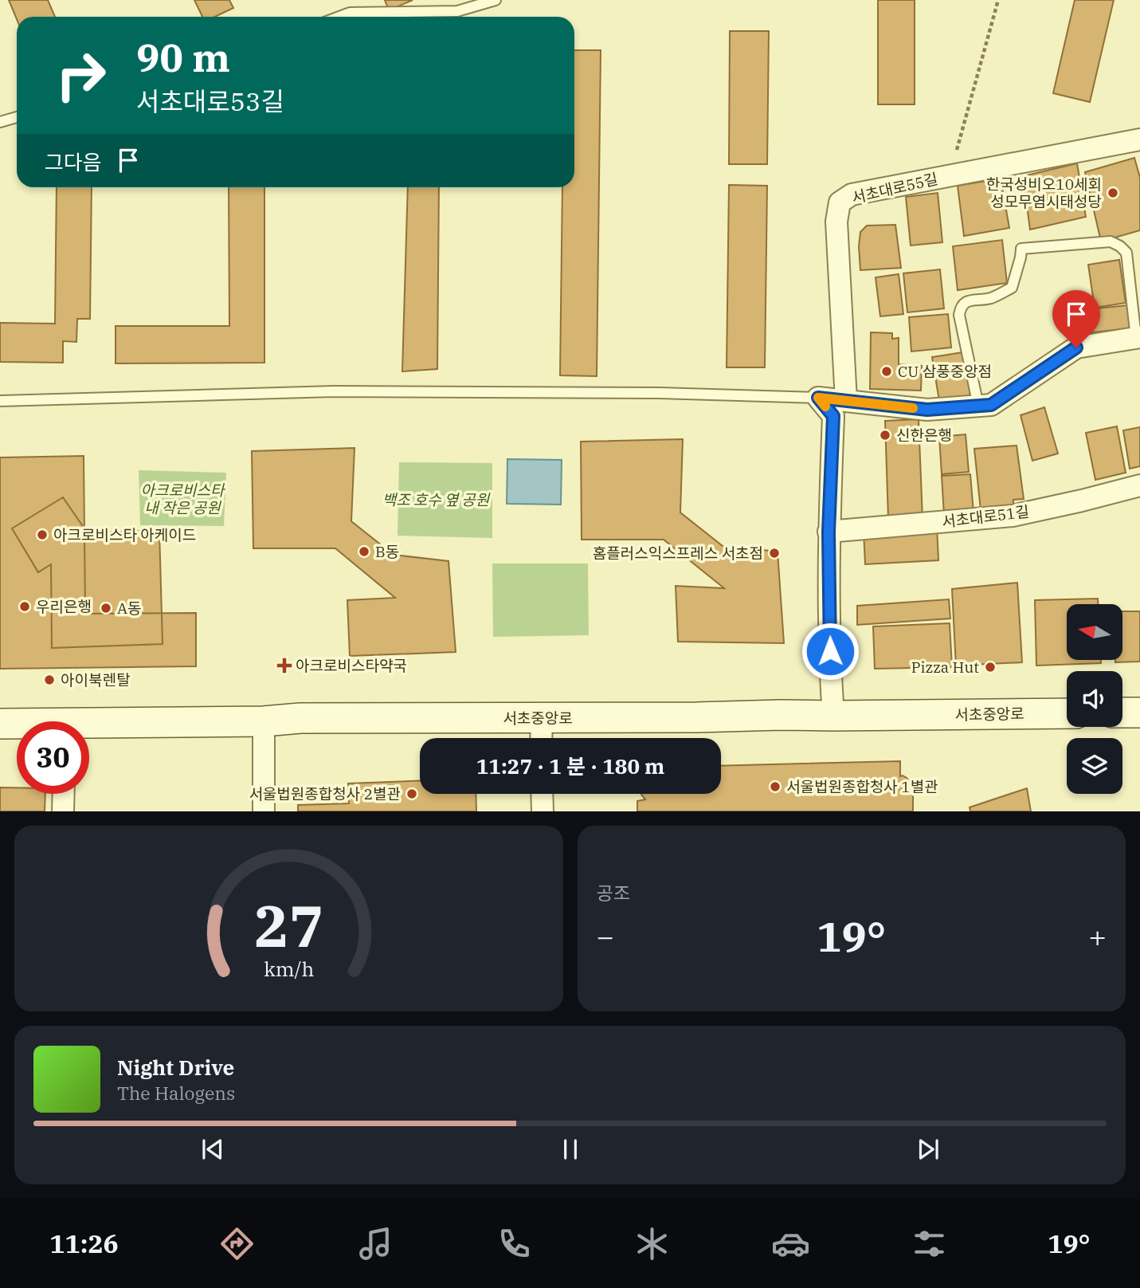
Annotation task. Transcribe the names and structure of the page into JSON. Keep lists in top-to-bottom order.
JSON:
{
  "streets": {
    "main road": ["서초중앙로"],
    "street": ["서초대로55길", "서초대로51길"]
  },
  "parks": ["아크로비스타 내 작은 공원", "백조 호수 옆 공원"],
  "places": {
    "other": [
      "한국성비오10세회 성모무염시태성당",
      "CU 삼풍중앙점",
      "신한은행",
      "아크로비스타 아케이드",
      "B동",
      "홈플러스익스프레스 서초점",
      "우리은행",
      "A동",
      "Pizza Hut",
      "아이북렌탈",
      "서울법원종합청사 1별관",
      "서울법원종합청사 2별관"
    ],
    "health": ["아크로비스타약국"]
  },
  "north": "left",
  "page": {
    "turn": ["90 m", "서초대로53길"],
    "then": "그다음",
    "limit": "30",
    "trip": "11:27 · 1 분 · 180 m",
    "tile": "공조",
    "heat": ["−", "19°", "+"],
    "song": ["Night Drive", "The Halogens"],
    "tabs": ["11:26", "19°"],
    "gauge": ["27", "km/h"]
  }
}
